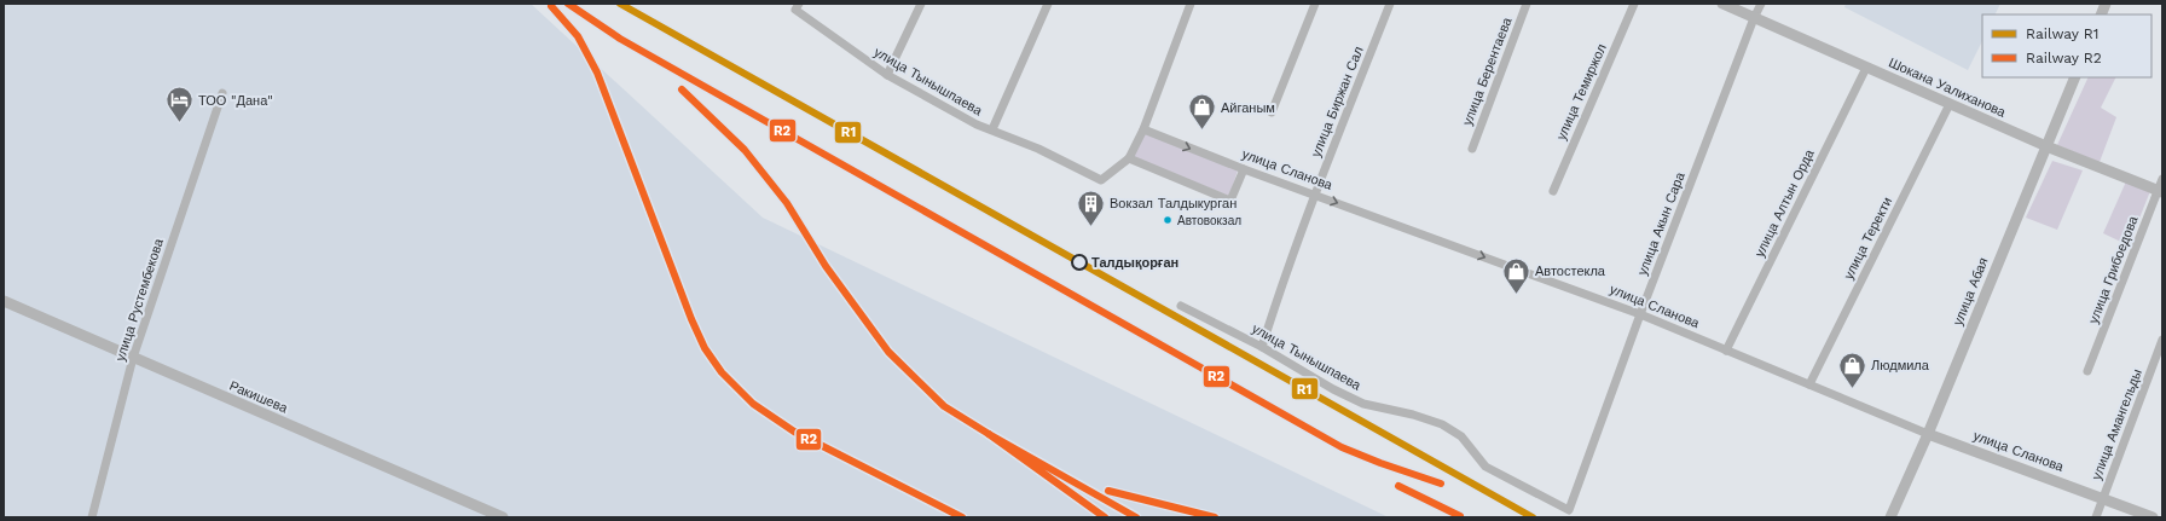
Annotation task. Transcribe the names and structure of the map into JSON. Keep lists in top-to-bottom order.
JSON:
{
  "streets": {
    "street": [
      "улица Берентаева",
      "улица Тынышпаева",
      "Шокана Уалиханова",
      "улица Темиржол",
      "улица Биржан Сал",
      "улица Сланова",
      "улица Алтын Орда",
      "улица Акын Сара",
      "улица Теректи",
      "улица Грибоедова",
      "улица Абая",
      "улица Рустембекова",
      "Ракишева",
      "улица Амангельды"
    ]
  },
  "crossings": [
    ["улица Тынышпаева", "улица Биржан Сал"],
    ["улица Тынышпаева", "улица Сланова"],
    ["улица Тынышпаева", "улица Акын Сара"],
    ["Шокана Уалиханова", "улица Алтын Орда"],
    ["Шокана Уалиханова", "улица Акын Сара"],
    ["Шокана Уалиханова", "улица Теректи"],
    ["Шокана Уалиханова", "улица Грибоедова"],
    ["Шокана Уалиханова", "улица Абая"],
    ["улица Биржан Сал", "улица Сланова"],
    ["улица Сланова", "улица Алтын Орда"],
    ["улица Сланова", "улица Акын Сара"],
    ["улица Сланова", "улица Теректи"],
    ["улица Сланова", "улица Абая"],
    ["улица Сланова", "улица Амангельды"],
    ["улица Рустембекова", "Ракишева"]
  ],
  "one_way": ["улица Сланова"],
  "places": {
    "hotel": ["ТОО \"Дана\""],
    "shop": ["Айганым", "Автостекла", "Людмила"],
    "other": ["Автовокзал", "Талдықорған"],
    "building": ["Вокзал Талдыкурган"]
  },
  "lines": ["rail line R1", "rail line R2"],
  "legend": ["Railway R1", "Railway R2"]
}
